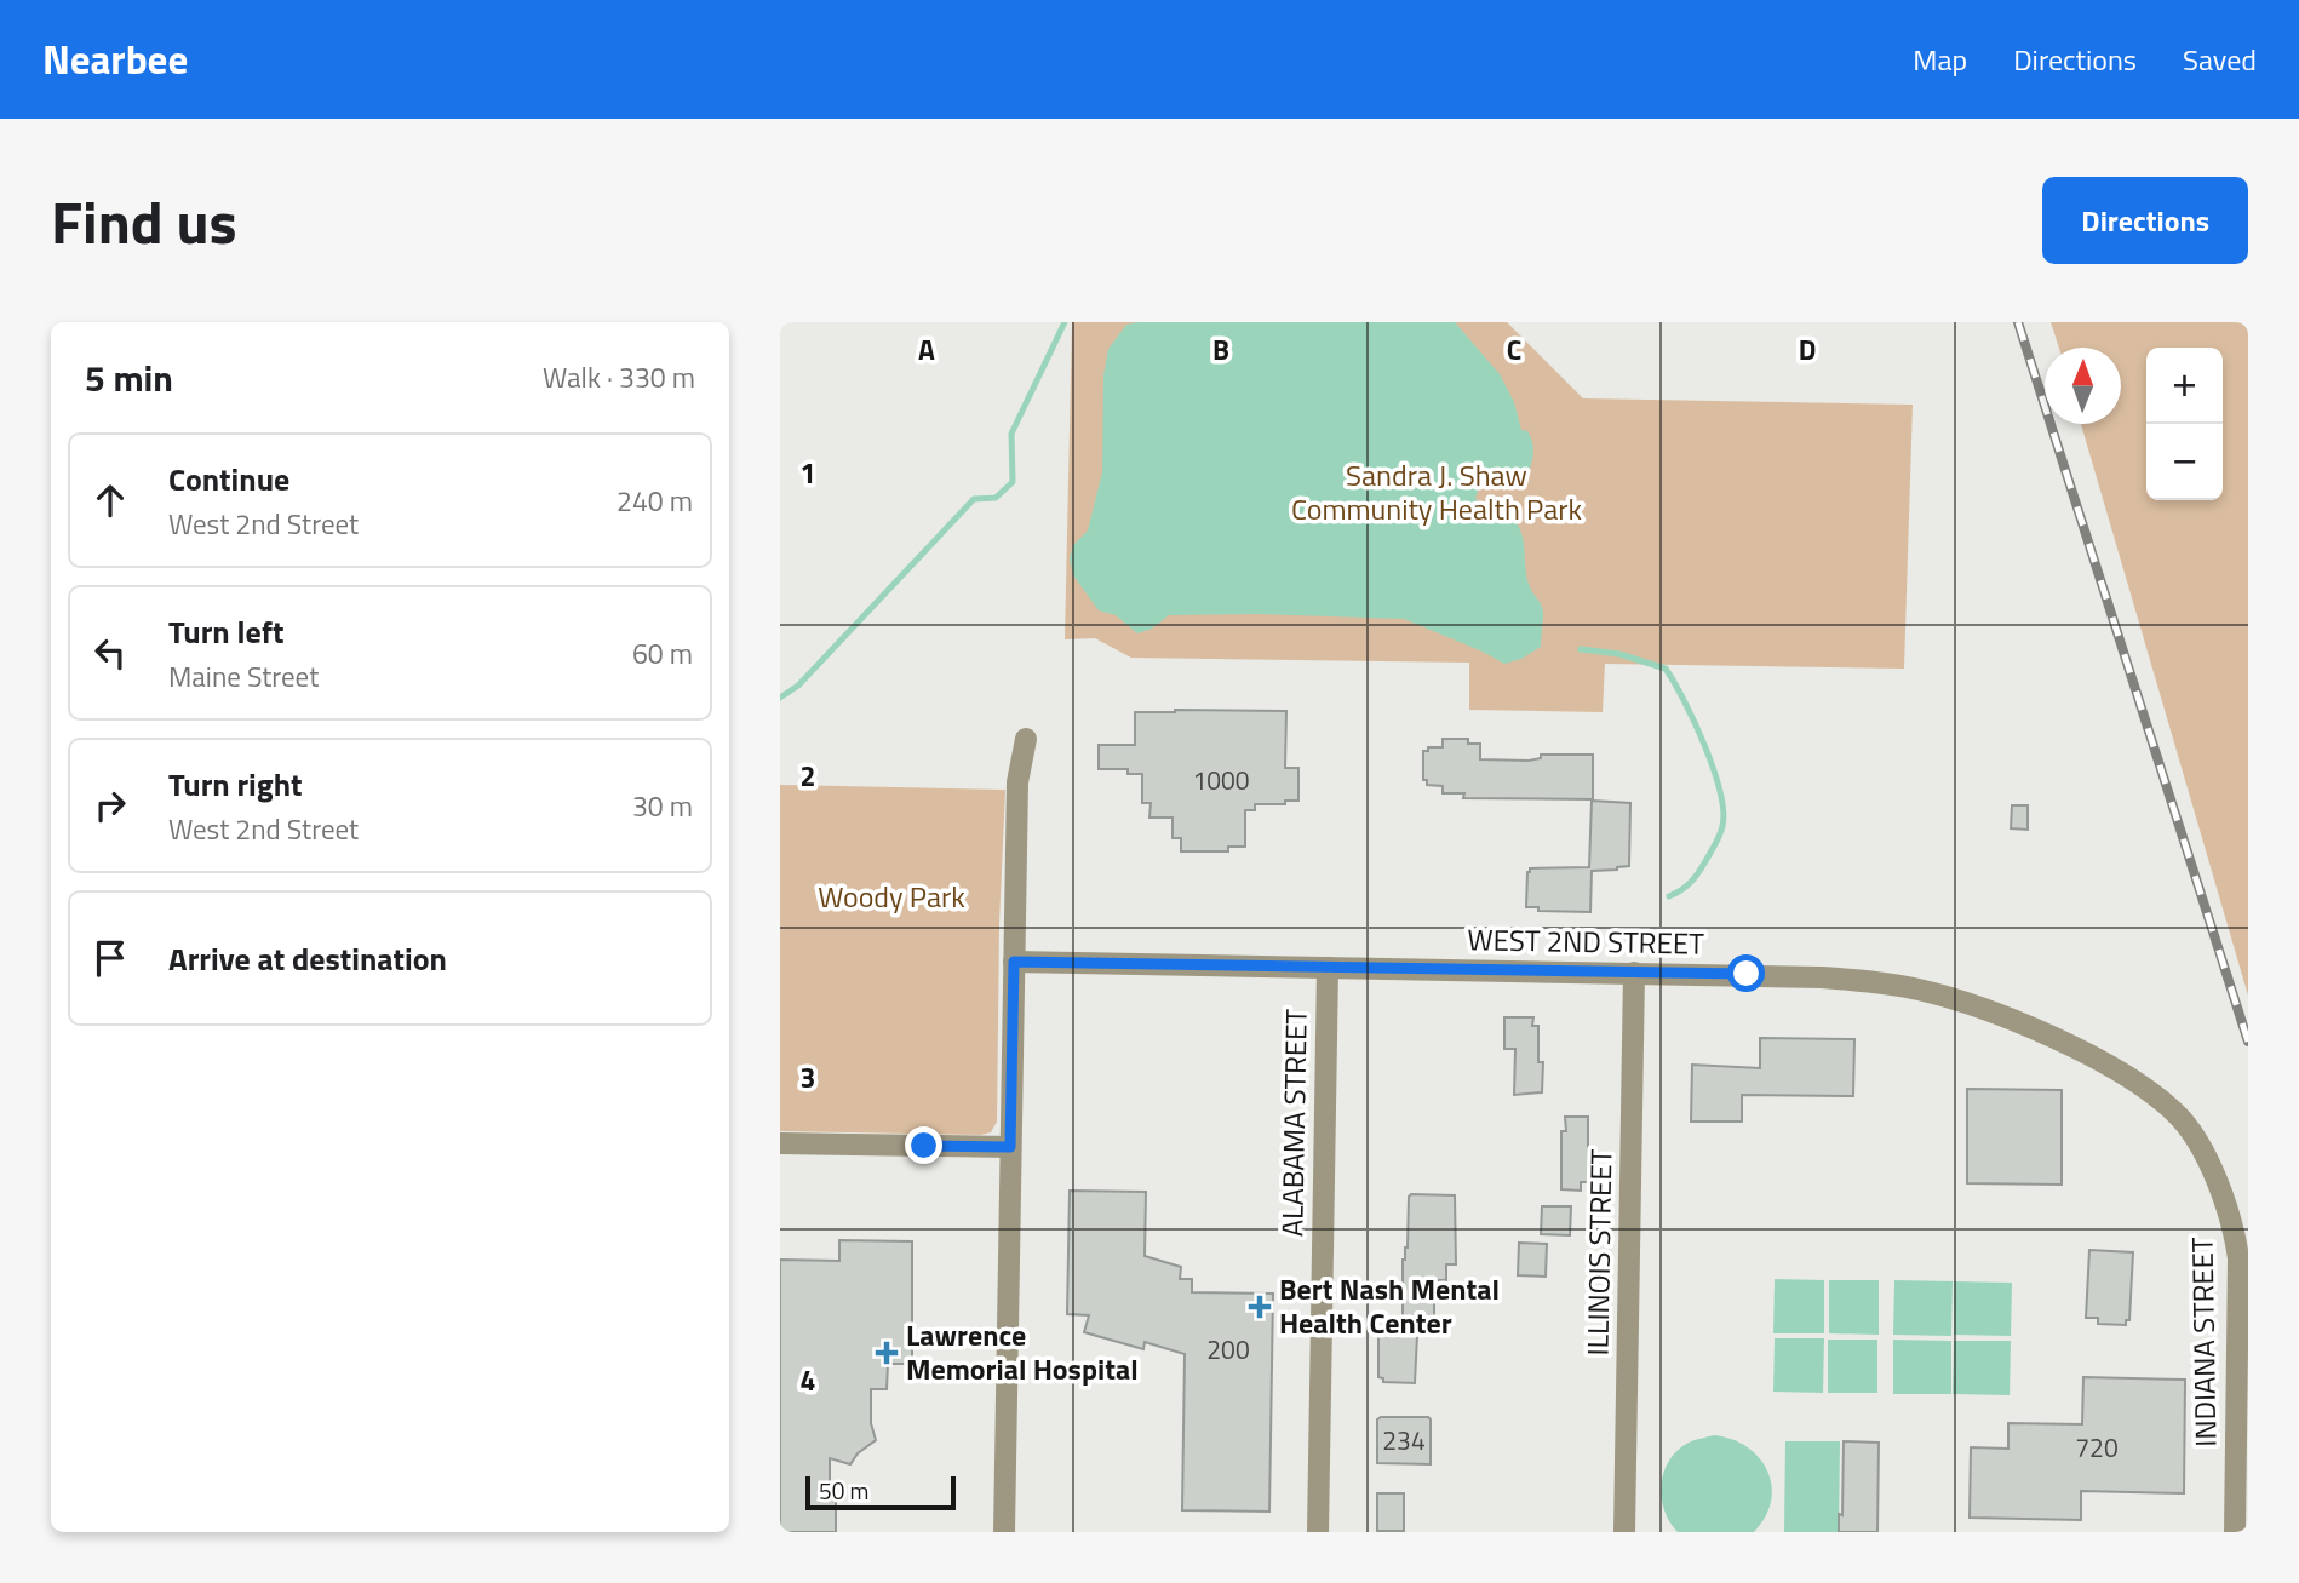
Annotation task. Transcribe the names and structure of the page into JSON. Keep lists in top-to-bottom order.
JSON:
{
  "streets": {
    "street": [
      "WEST 2ND STREET",
      "ALABAMA STREET",
      "ILLINOIS STREET",
      "INDIANA STREET"
    ]
  },
  "crossings": [
    ["WEST 2ND STREET", "ALABAMA STREET"],
    ["WEST 2ND STREET", "ILLINOIS STREET"],
    ["WEST 2ND STREET", "INDIANA STREET"]
  ],
  "parks": ["Sandra J. Shaw Community Health Park", "Woody Park"],
  "places": {
    "health": ["Bert Nash Mental Health Center", "Lawrence Memorial Hospital"]
  },
  "house_numbers": [
    "1000",
    "200",
    "234",
    "720"
  ],
  "scale_bar": "50 m",
  "north": "top",
  "page": {
    "header": "Nearbee",
    "nav": ["Map", "Directions", "Saved"],
    "title": "Find us",
    "buttons": "Directions",
    "heading": ["5 min", "Walk · 330 m"],
    "map_buttons": ["+", "−"],
    "list": [
      ["Continue", "West 2nd Street", "240 m"],
      ["Turn left", "Maine Street", "60 m"],
      ["Turn right", "West 2nd Street", "30 m"],
      "Arrive at destination"
    ],
    "scale": "50 m"
  },
  "grid": {
    "columns": [
      "A",
      "B",
      "C",
      "D"
    ],
    "rows": [
      "1",
      "2",
      "3",
      "4"
    ]
  }
}
